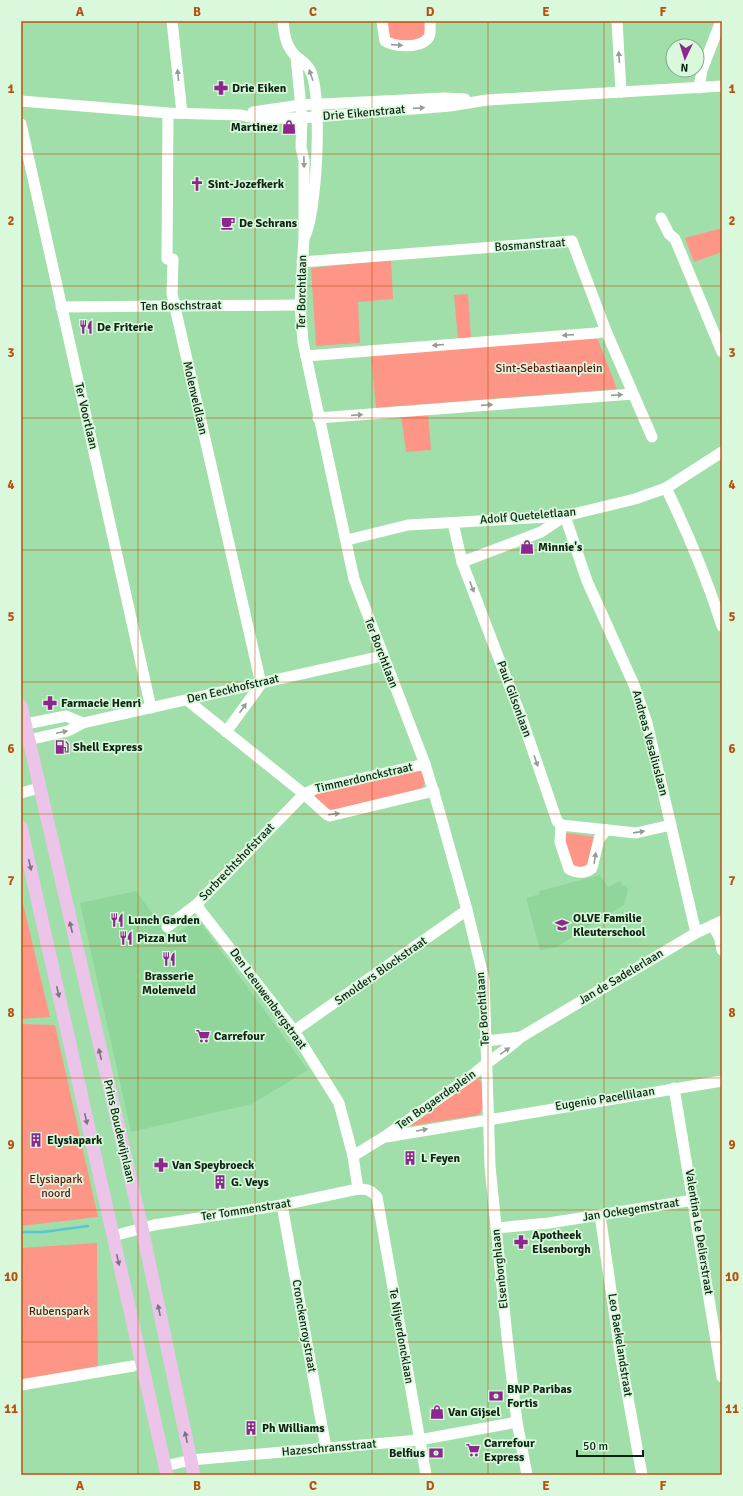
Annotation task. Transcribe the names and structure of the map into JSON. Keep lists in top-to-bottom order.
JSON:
{
  "streets": {
    "main road": ["Prins Boudewijnlaan"],
    "street": [
      "Drie Eikenstraat",
      "Bosmanstraat",
      "Ter Borchtlaan",
      "Ten Boschstraat",
      "Molenveldlaan",
      "Ter Voortlaan",
      "Adolf Queteletlaan",
      "Den Eeckhofstraat",
      "Paul Gilsonlaan",
      "Andreas Vesaliuslaan",
      "Timmerdonckstraat",
      "Sorbrechtshofstraat",
      "Smolders Blockstraat",
      "Jan de Sadelerlaan",
      "Den Leeuwenbergstraat",
      "Eugenio Pacellilaan",
      "Ten Bogaerdeplein",
      "Ter Tommenstraat",
      "Jan Ockegemstraat",
      "Valentina Le Delierstraat",
      "Elsenborghlaan",
      "Cronckenroystraat",
      "Te Nijverdoncklaan",
      "Leo Baekelandstraat",
      "Hazeschransstraat"
    ]
  },
  "crossings": [
    ["Drie Eikenstraat", "Ter Borchtlaan"],
    ["Drie Eikenstraat", "Molenveldlaan"],
    ["Bosmanstraat", "Ter Borchtlaan"],
    ["Ter Borchtlaan", "Ten Boschstraat"],
    ["Ter Borchtlaan", "Adolf Queteletlaan"],
    ["Ter Borchtlaan", "Den Eeckhofstraat"],
    ["Ter Borchtlaan", "Timmerdonckstraat"],
    ["Ter Borchtlaan", "Smolders Blockstraat"],
    ["Ter Borchtlaan", "Jan de Sadelerlaan"],
    ["Ter Borchtlaan", "Ten Bogaerdeplein"],
    ["Ter Borchtlaan", "Elsenborghlaan"],
    ["Ten Boschstraat", "Molenveldlaan"],
    ["Ten Boschstraat", "Ter Voortlaan"],
    ["Molenveldlaan", "Den Eeckhofstraat"],
    ["Ter Voortlaan", "Den Eeckhofstraat"],
    ["Adolf Queteletlaan", "Paul Gilsonlaan"],
    ["Adolf Queteletlaan", "Andreas Vesaliuslaan"],
    ["Den Eeckhofstraat", "Timmerdonckstraat"],
    ["Den Eeckhofstraat", "Prins Boudewijnlaan"],
    ["Andreas Vesaliuslaan", "Jan de Sadelerlaan"],
    ["Timmerdonckstraat", "Sorbrechtshofstraat"],
    ["Sorbrechtshofstraat", "Den Leeuwenbergstraat"],
    ["Smolders Blockstraat", "Den Leeuwenbergstraat"],
    ["Jan de Sadelerlaan", "Ten Bogaerdeplein"],
    ["Jan de Sadelerlaan", "Elsenborghlaan"],
    ["Den Leeuwenbergstraat", "Ten Bogaerdeplein"],
    ["Den Leeuwenbergstraat", "Ter Tommenstraat"],
    ["Den Leeuwenbergstraat", "Te Nijverdoncklaan"],
    ["Eugenio Pacellilaan", "Ten Bogaerdeplein"],
    ["Eugenio Pacellilaan", "Valentina Le Delierstraat"],
    ["Eugenio Pacellilaan", "Elsenborghlaan"],
    ["Ten Bogaerdeplein", "Elsenborghlaan"],
    ["Prins Boudewijnlaan", "Ter Tommenstraat"],
    ["Prins Boudewijnlaan", "Hazeschransstraat"],
    ["Ter Tommenstraat", "Cronckenroystraat"],
    ["Ter Tommenstraat", "Te Nijverdoncklaan"],
    ["Jan Ockegemstraat", "Valentina Le Delierstraat"],
    ["Jan Ockegemstraat", "Elsenborghlaan"],
    ["Jan Ockegemstraat", "Leo Baekelandstraat"],
    ["Elsenborghlaan", "Hazeschransstraat"],
    ["Cronckenroystraat", "Hazeschransstraat"],
    ["Te Nijverdoncklaan", "Hazeschransstraat"]
  ],
  "one_way": ["Ten Bogaerdeplein"],
  "parks": ["Sint-Sebastiaanplein", "Elysiapark noord", "Rubenspark"],
  "places": {
    "pharmacy": [
      "Drie Eiken",
      "Farmacie Henri",
      "Van Speybroeck",
      "Apotheek Elsenborgh"
    ],
    "shop": ["Martinez", "Minnie's", "Van Gijsel"],
    "church": ["Sint-Jozefkerk"],
    "cafe": ["De Schrans"],
    "restaurant": [
      "De Friterie",
      "Lunch Garden",
      "Pizza Hut",
      "Brasserie Molenveld"
    ],
    "fuel station": ["Shell Express"],
    "school or university": ["OLVE Familie Kleuterschool"],
    "supermarket": ["Carrefour", "Carrefour Express"],
    "building": [
      "Elysiapark",
      "L Feyen",
      "G. Veys",
      "Ph Williams"
    ],
    "bank": ["BNP Paribas Fortis", "Belfius"]
  },
  "scale_bar": "50 m",
  "north": "bottom",
  "grid": {
    "columns": [
      "A",
      "B",
      "C",
      "D",
      "E",
      "F"
    ],
    "rows": [
      "1",
      "2",
      "3",
      "4",
      "5",
      "6",
      "7",
      "8",
      "9",
      "10",
      "11"
    ]
  }
}
